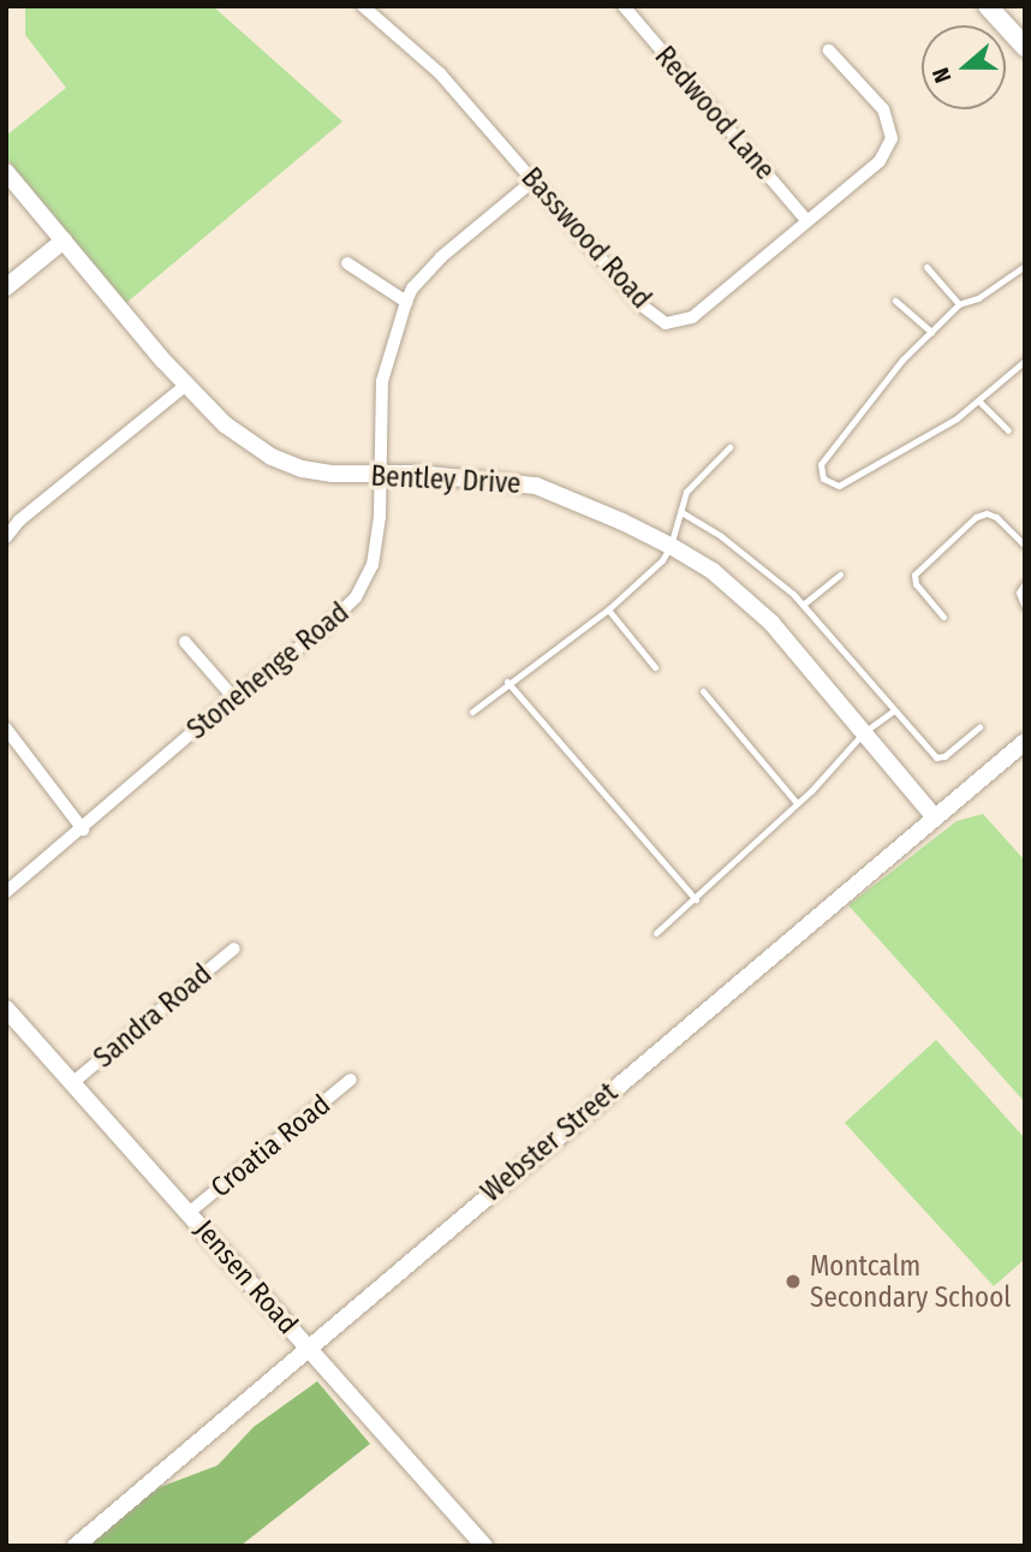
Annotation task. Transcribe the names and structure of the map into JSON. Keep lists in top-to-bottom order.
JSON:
{
  "streets": {
    "street": [
      "Redwood Lane",
      "Basswood Road",
      "Bentley Drive",
      "Stonehenge Road",
      "Sandra Road",
      "Webster Street",
      "Croatia Road",
      "Jensen Road"
    ]
  },
  "crossings": [
    ["Redwood Lane", "Basswood Road"],
    ["Basswood Road", "Stonehenge Road"],
    ["Bentley Drive", "Stonehenge Road"],
    ["Bentley Drive", "Webster Street"],
    ["Sandra Road", "Jensen Road"],
    ["Webster Street", "Jensen Road"],
    ["Croatia Road", "Jensen Road"]
  ],
  "places": ["Montcalm Secondary School"],
  "north": "left"
}
